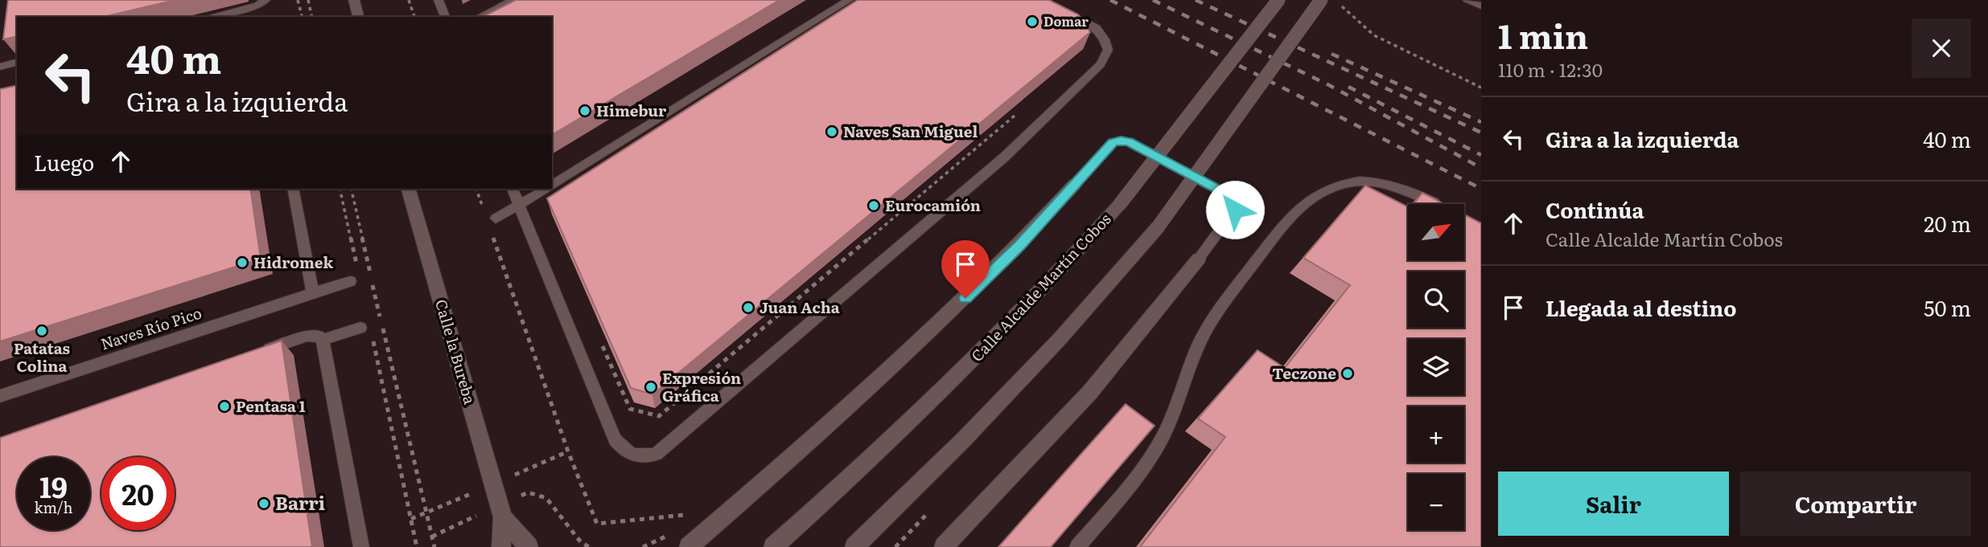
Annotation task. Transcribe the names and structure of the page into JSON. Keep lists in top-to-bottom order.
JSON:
{
  "streets": {
    "main road": ["Calle Alcalde Martín Cobos", "Calle la Bureba"],
    "lane": ["Naves Río Pico"]
  },
  "places": [
    "Domar",
    "Himebur",
    "Naves San Miguel",
    "Eurocamión",
    "Hidromek",
    "Juan Acha",
    "Patatas Colina",
    "Teczone",
    "Expresión Gráfica",
    "Pentasa 1",
    "Barri"
  ],
  "north": "top right",
  "page": {
    "heading": ["1 min", "110 m · 12:30"],
    "turn": ["40 m", "Gira a la izquierda"],
    "list": [
      {
        "name": "Gira a la izquierda",
        "value": "40 m"
      },
      {
        "name": "Continúa",
        "note": "Calle Alcalde Martín Cobos",
        "value": "20 m"
      },
      {
        "name": "Llegada al destino",
        "value": "50 m"
      }
    ],
    "then": "Luego",
    "map_buttons": ["+", "−"],
    "speed": "19 km/h",
    "limit": "20",
    "buttons": ["Salir", "Compartir"]
  }
}
